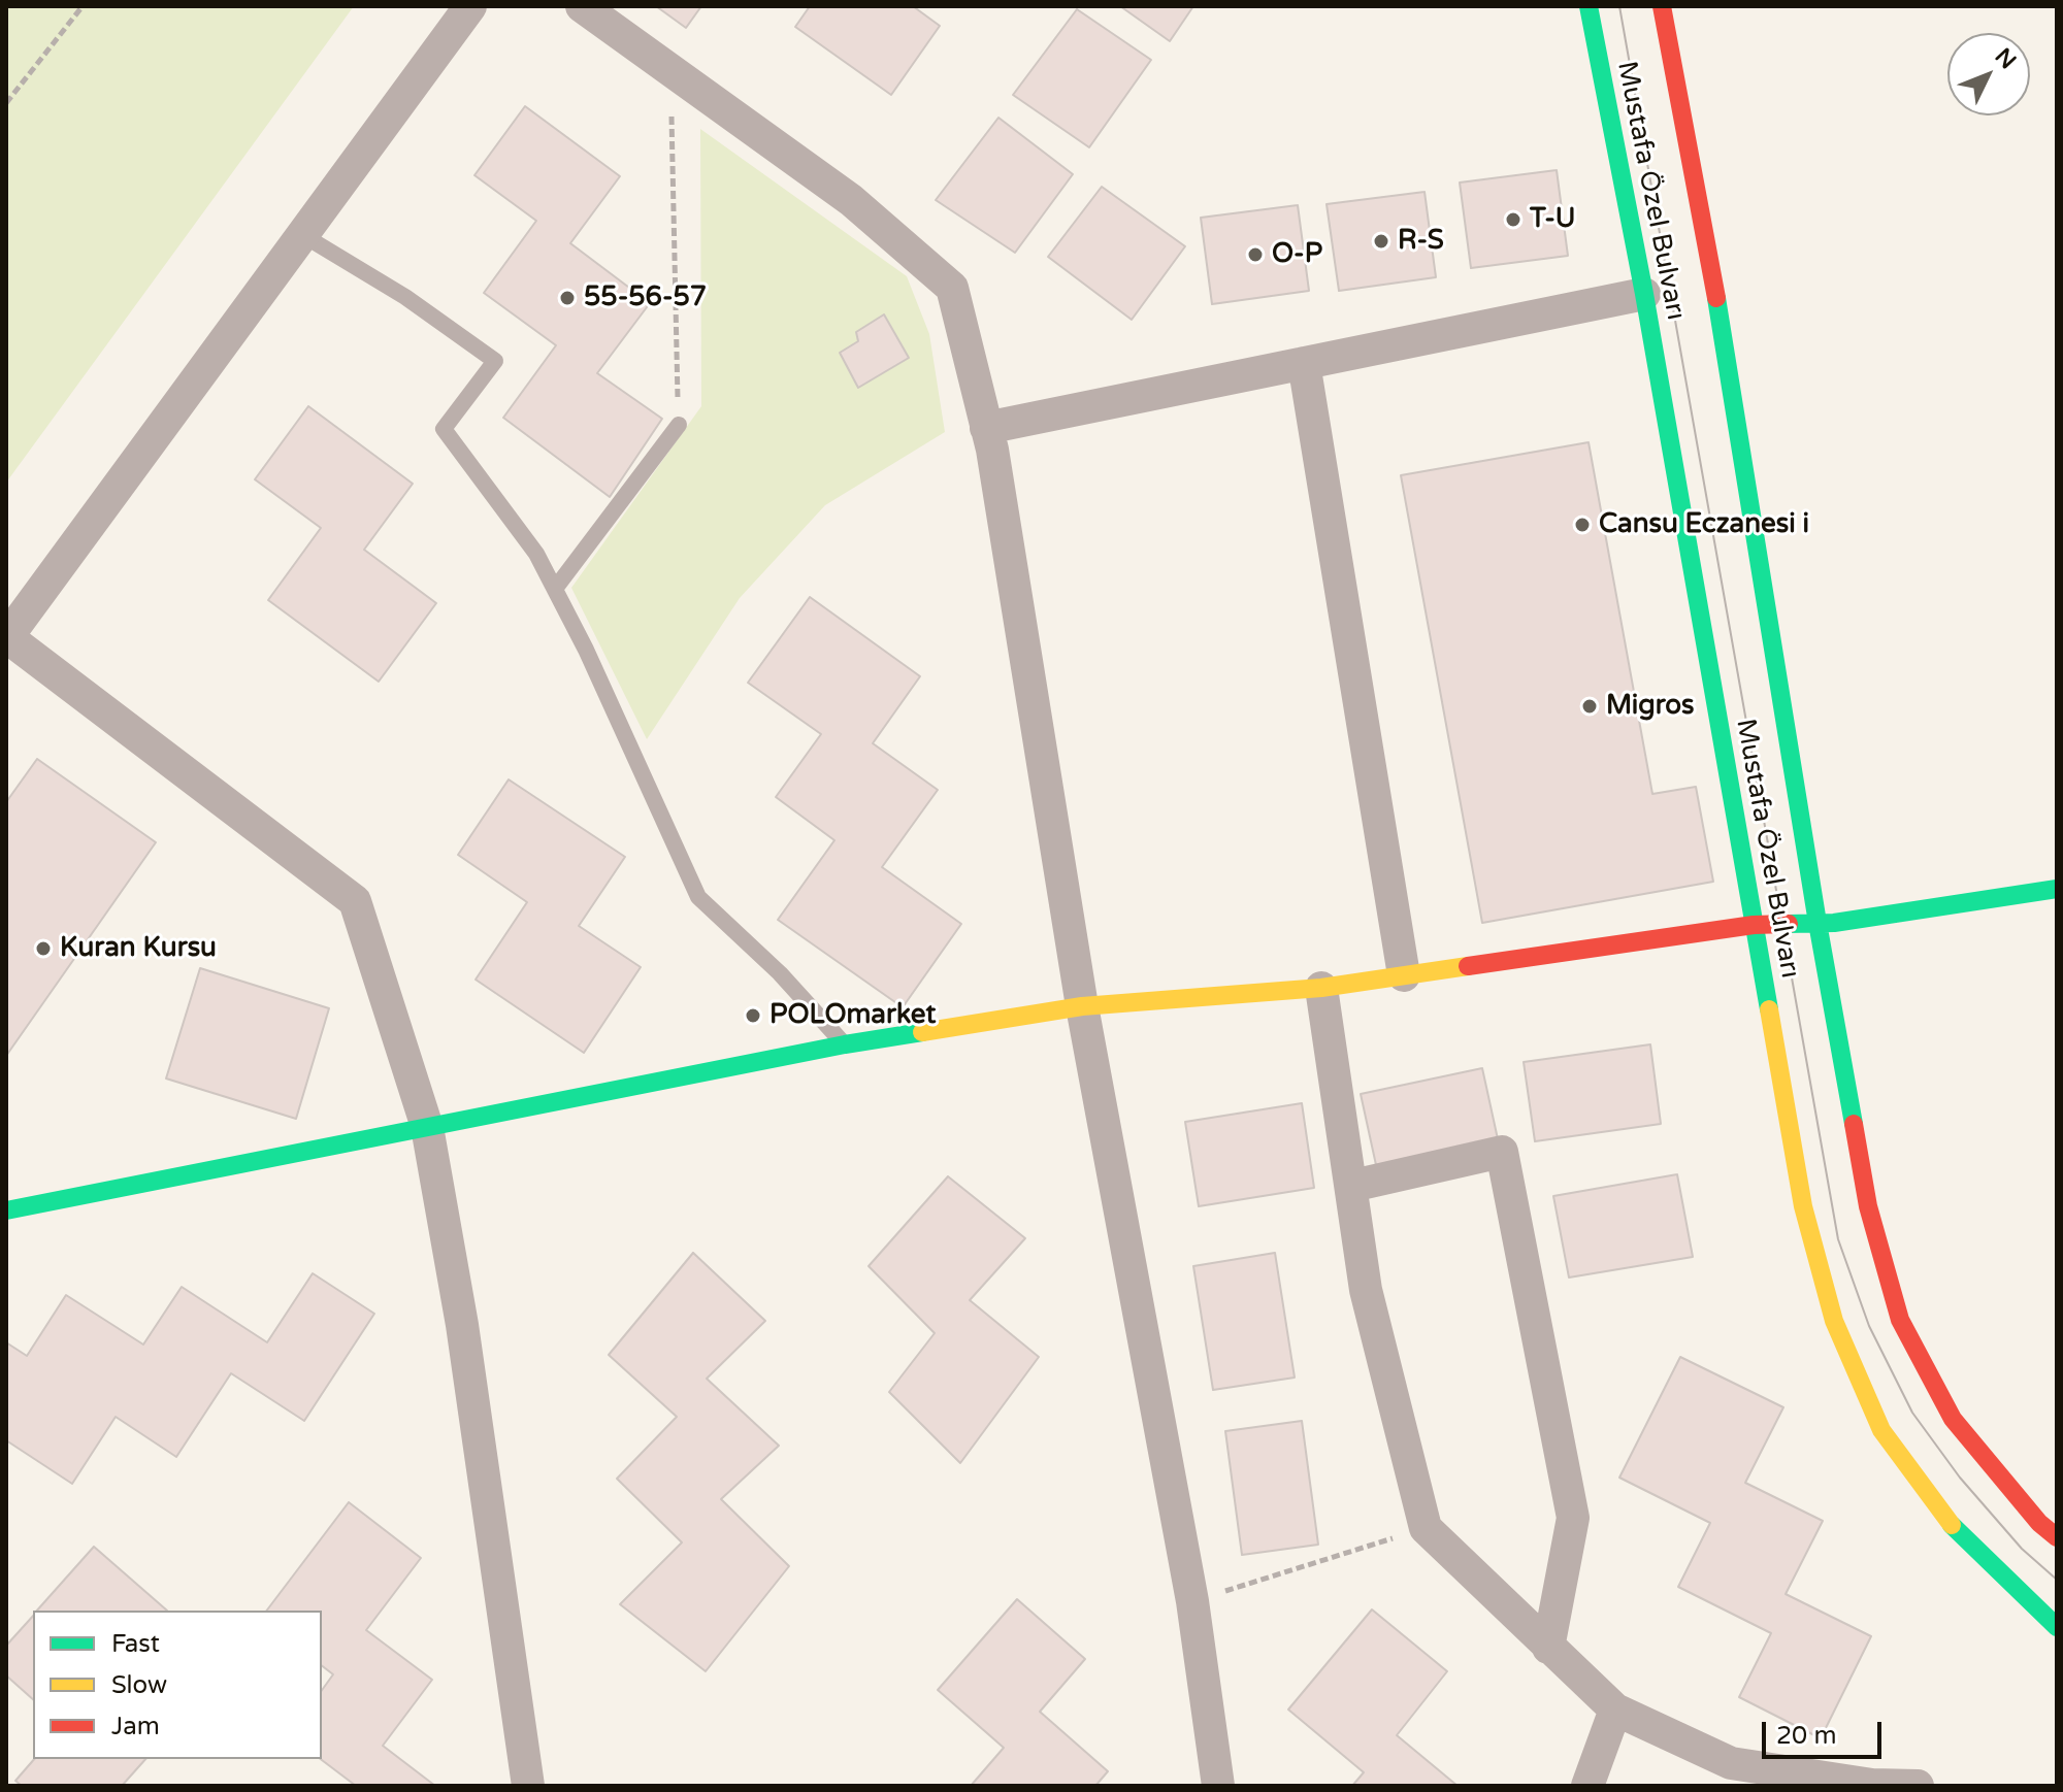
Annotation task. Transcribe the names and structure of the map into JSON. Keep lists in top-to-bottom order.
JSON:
{
  "streets": {
    "main road": ["Mustafa Özel Bulvarı"]
  },
  "places": [
    "T-U",
    "R-S",
    "O-P",
    "55-56-57",
    "Cansu Eczanesi i",
    "Migros",
    "Kuran Kursu",
    "POLOmarket"
  ],
  "legend": ["Fast", "Slow", "Jam"],
  "scale_bar": "20 m",
  "north": "top right"
}
